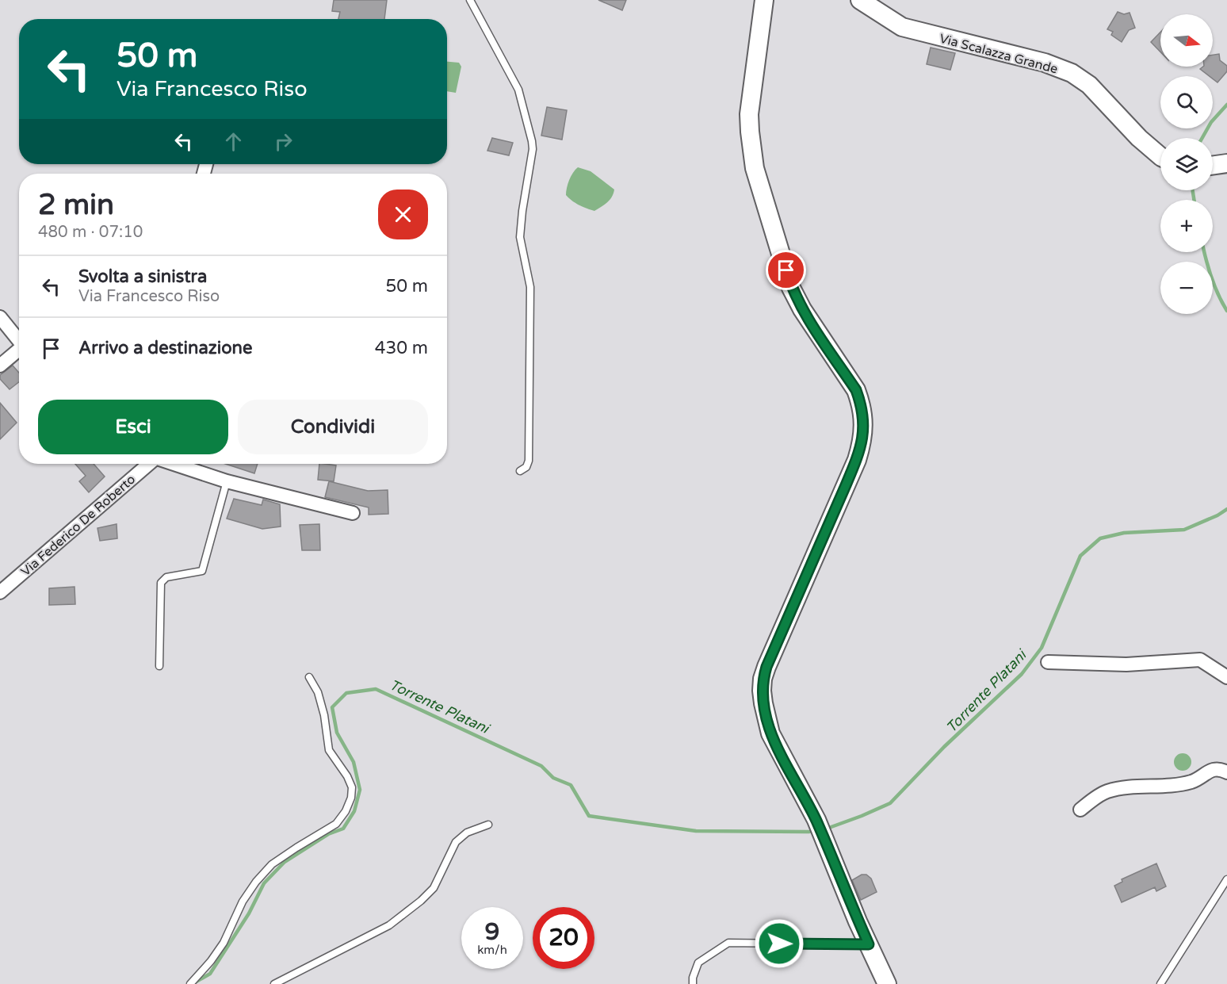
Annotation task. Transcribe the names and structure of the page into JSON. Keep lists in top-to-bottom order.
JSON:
{
  "streets": {
    "street": ["Via Scalazza Grande", "Via Federico De Roberto"]
  },
  "water": ["Torrente Platani"],
  "north": "right",
  "page": {
    "map_buttons": ["+", "−"],
    "turn": ["50 m", "Via Francesco Riso"],
    "heading": ["2 min", "480 m · 07:10"],
    "list": [
      {
        "name": "Svolta a sinistra",
        "note": "Via Francesco Riso",
        "value": "50 m"
      },
      {
        "name": "Arrivo a destinazione",
        "value": "430 m"
      }
    ],
    "buttons": ["Esci", "Condividi"],
    "speed": "9 km/h",
    "limit": "20"
  }
}
